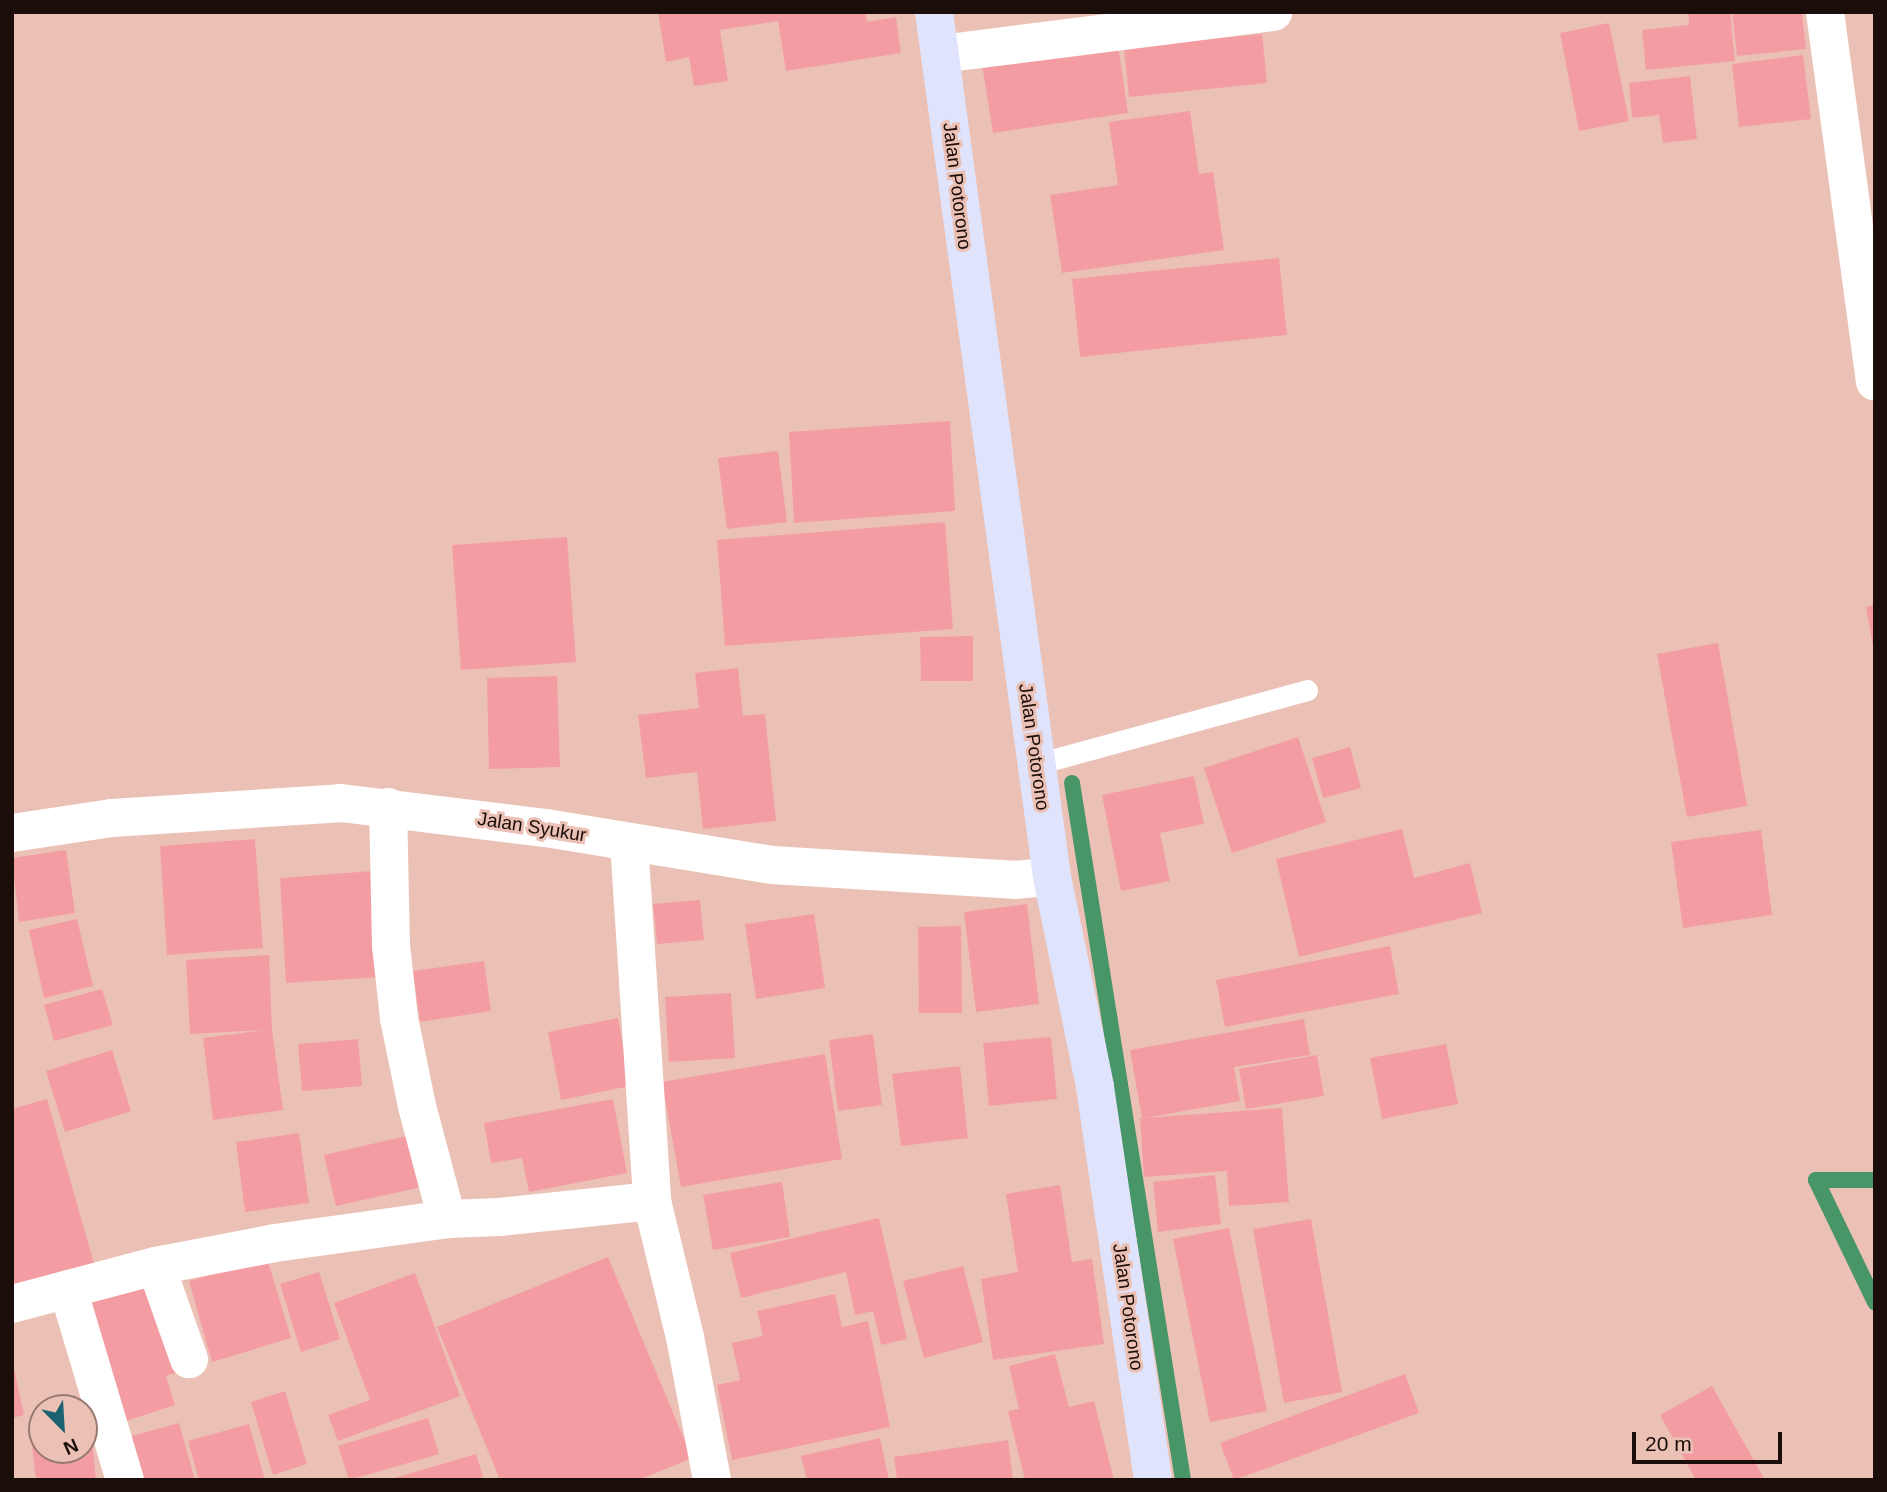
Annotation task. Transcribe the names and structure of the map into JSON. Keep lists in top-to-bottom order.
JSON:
{
  "streets": {
    "street": ["Jalan Potorono", "Jalan Syukur"]
  },
  "crossings": [
    ["Jalan Potorono", "Jalan Syukur"]
  ],
  "scale_bar": "20 m",
  "north": "bottom right"
}
